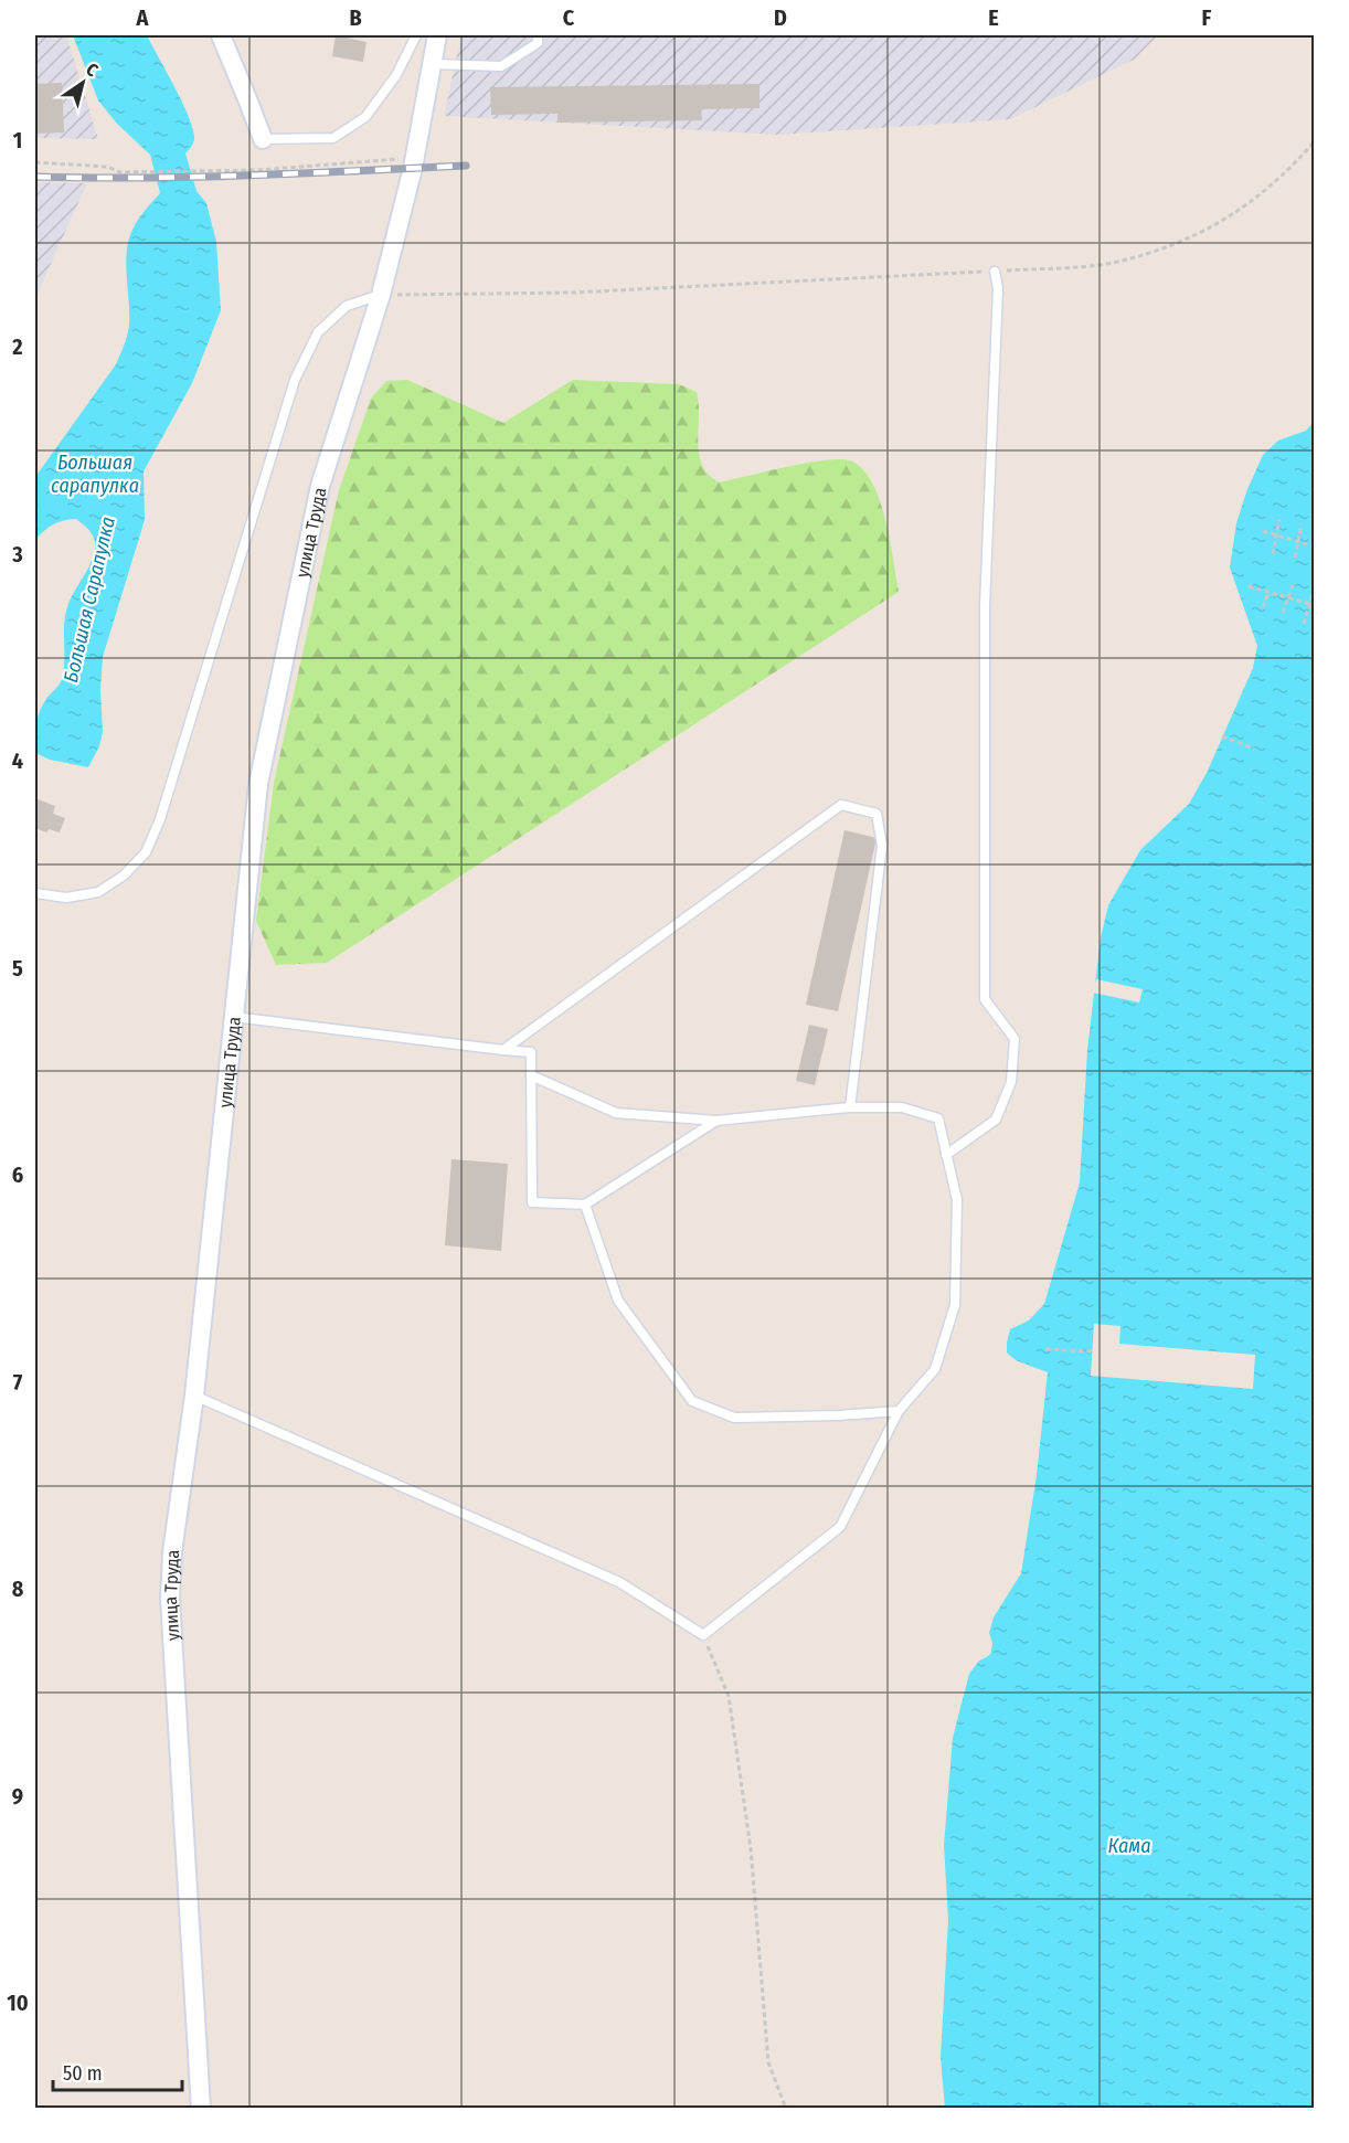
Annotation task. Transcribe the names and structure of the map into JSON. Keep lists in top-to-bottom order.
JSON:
{
  "streets": {
    "street": ["улица Труда"]
  },
  "water": ["Большая сарапулка", "Большая Сарапулка", "Кама"],
  "scale_bar": "50 m",
  "north": "top right",
  "grid": {
    "columns": [
      "A",
      "B",
      "C",
      "D",
      "E",
      "F"
    ],
    "rows": [
      "1",
      "2",
      "3",
      "4",
      "5",
      "6",
      "7",
      "8",
      "9",
      "10"
    ]
  }
}
